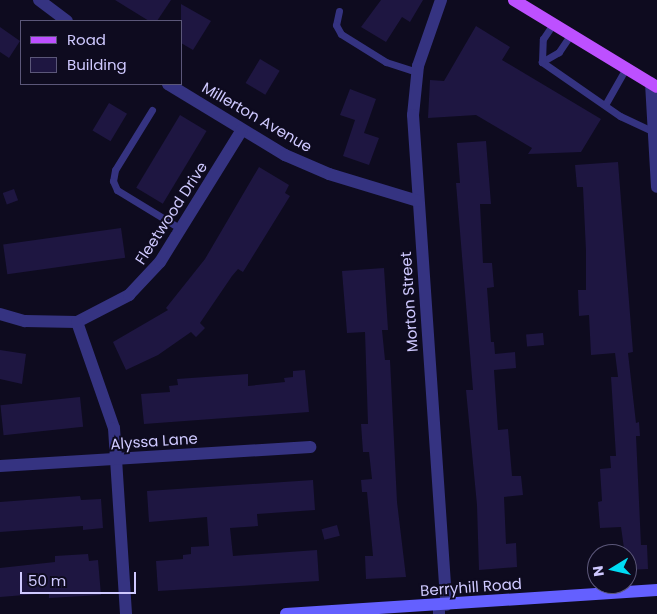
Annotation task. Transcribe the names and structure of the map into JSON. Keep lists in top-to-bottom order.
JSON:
{
  "streets": {
    "street": [
      "Millerton Avenue",
      "Fleetwood Drive",
      "Morton Street",
      "Alyssa Lane",
      "Berryhill Road"
    ]
  },
  "crossings": [
    ["Millerton Avenue", "Fleetwood Drive"],
    ["Millerton Avenue", "Morton Street"],
    ["Morton Street", "Berryhill Road"]
  ],
  "legend": ["Road", "Building"],
  "scale_bar": "50 m",
  "north": "left"
}
